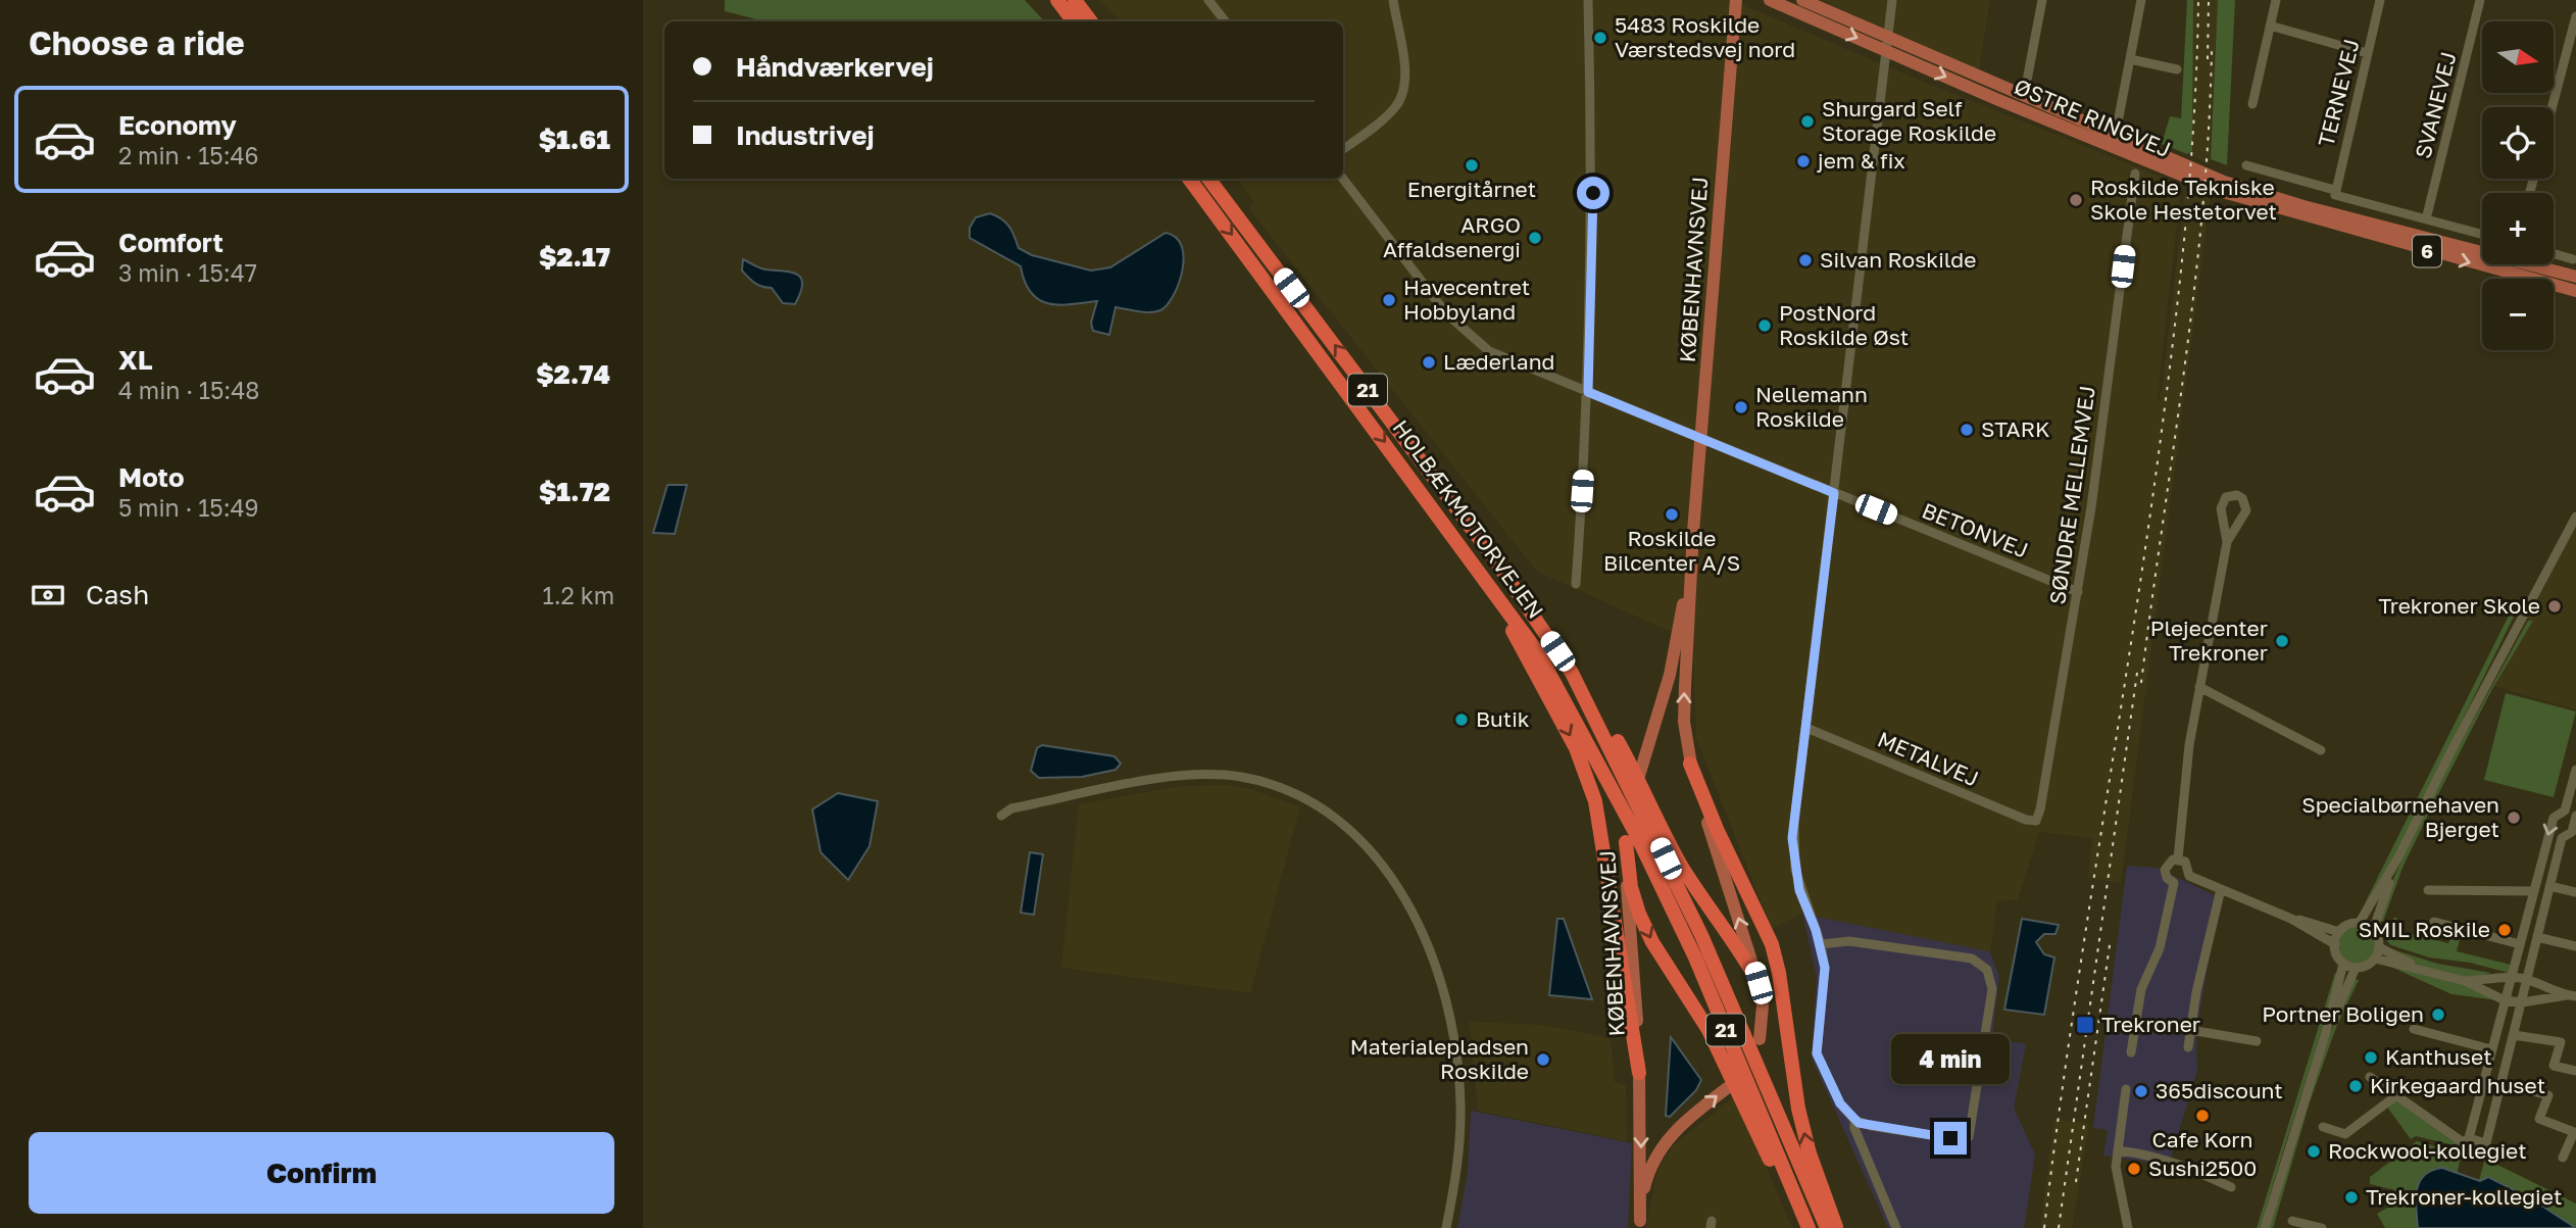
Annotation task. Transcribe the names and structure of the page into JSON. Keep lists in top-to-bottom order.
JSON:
{
  "streets": {
    "highway": ["21", "HOLBÆKMOTORVEJEN"],
    "main road": ["ØSTRE RINGVEJ", "6", "KØBENHAVNSVEJ"],
    "street": [
      "TERNEVEJ",
      "SVANEVEJ",
      "SØNDRE MELLEMVEJ",
      "BETONVEJ",
      "METALVEJ"
    ]
  },
  "crossings": [
    ["KØBENHAVNSVEJ", "HOLBÆKMOTORVEJEN"],
    ["KØBENHAVNSVEJ", "BETONVEJ"],
    ["SØNDRE MELLEMVEJ", "BETONVEJ"],
    ["SØNDRE MELLEMVEJ", "METALVEJ"]
  ],
  "places": {
    "other": [
      "5483 Roskilde Værstedsvej nord",
      "Shurgard Self Storage Roskilde",
      "jem & fix",
      "Energitårnet",
      "Roskilde Tekniske Skole Hestetorvet",
      "ARGO Affaldsenergi",
      "Silvan Roskilde",
      "Havecentret Hobbyland",
      "PostNord Roskilde Øst",
      "Læderland",
      "Nellemann Roskilde",
      "STARK",
      "Roskilde Bilcenter A/S",
      "Trekroner Skole",
      "Plejecenter Trekroner",
      "Butik",
      "Specialbørnehaven Bjerget",
      "SMIL Roskile",
      "Portner Boligen",
      "Kanthuset",
      "Materialepladsen Roskilde",
      "Kirkegaard huset",
      "365discount",
      "Cafe Korn",
      "Rockwool-kollegiet",
      "Sushi2500",
      "Trekroner-kollegiet"
    ],
    "transit": ["Trekroner"]
  },
  "north": "right",
  "page": {
    "heading": "Choose a ride",
    "map_buttons": ["+", "−"],
    "banner": ["Håndværkervej", "Industrivej"],
    "list": [
      {
        "name": "Economy",
        "note": "2 min · 15:46",
        "value": "$1.61"
      },
      {
        "name": "Comfort",
        "note": "3 min · 15:47",
        "value": "$2.17"
      },
      {
        "name": "XL",
        "note": "4 min · 15:48",
        "value": "$2.74"
      },
      {
        "name": "Moto",
        "note": "5 min · 15:49",
        "value": "$1.72"
      }
    ],
    "pay": ["Cash", "1.2 km"],
    "bubble": "4 min",
    "buttons": "Confirm"
  }
}
